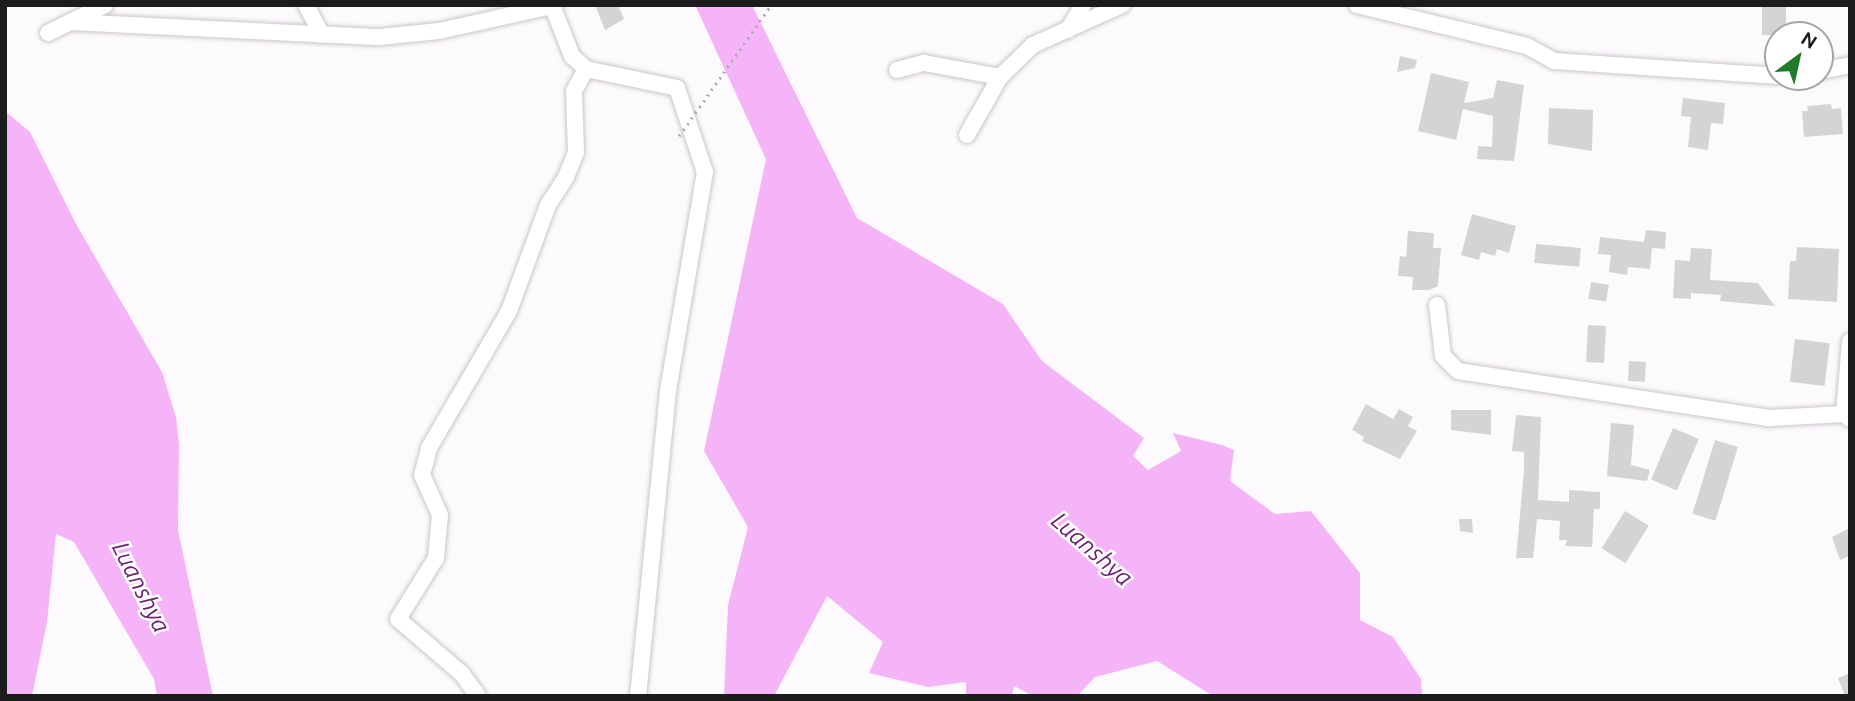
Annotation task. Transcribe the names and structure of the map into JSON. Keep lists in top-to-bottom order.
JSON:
{
  "water": ["Luanshya"],
  "north": "top right"
}
